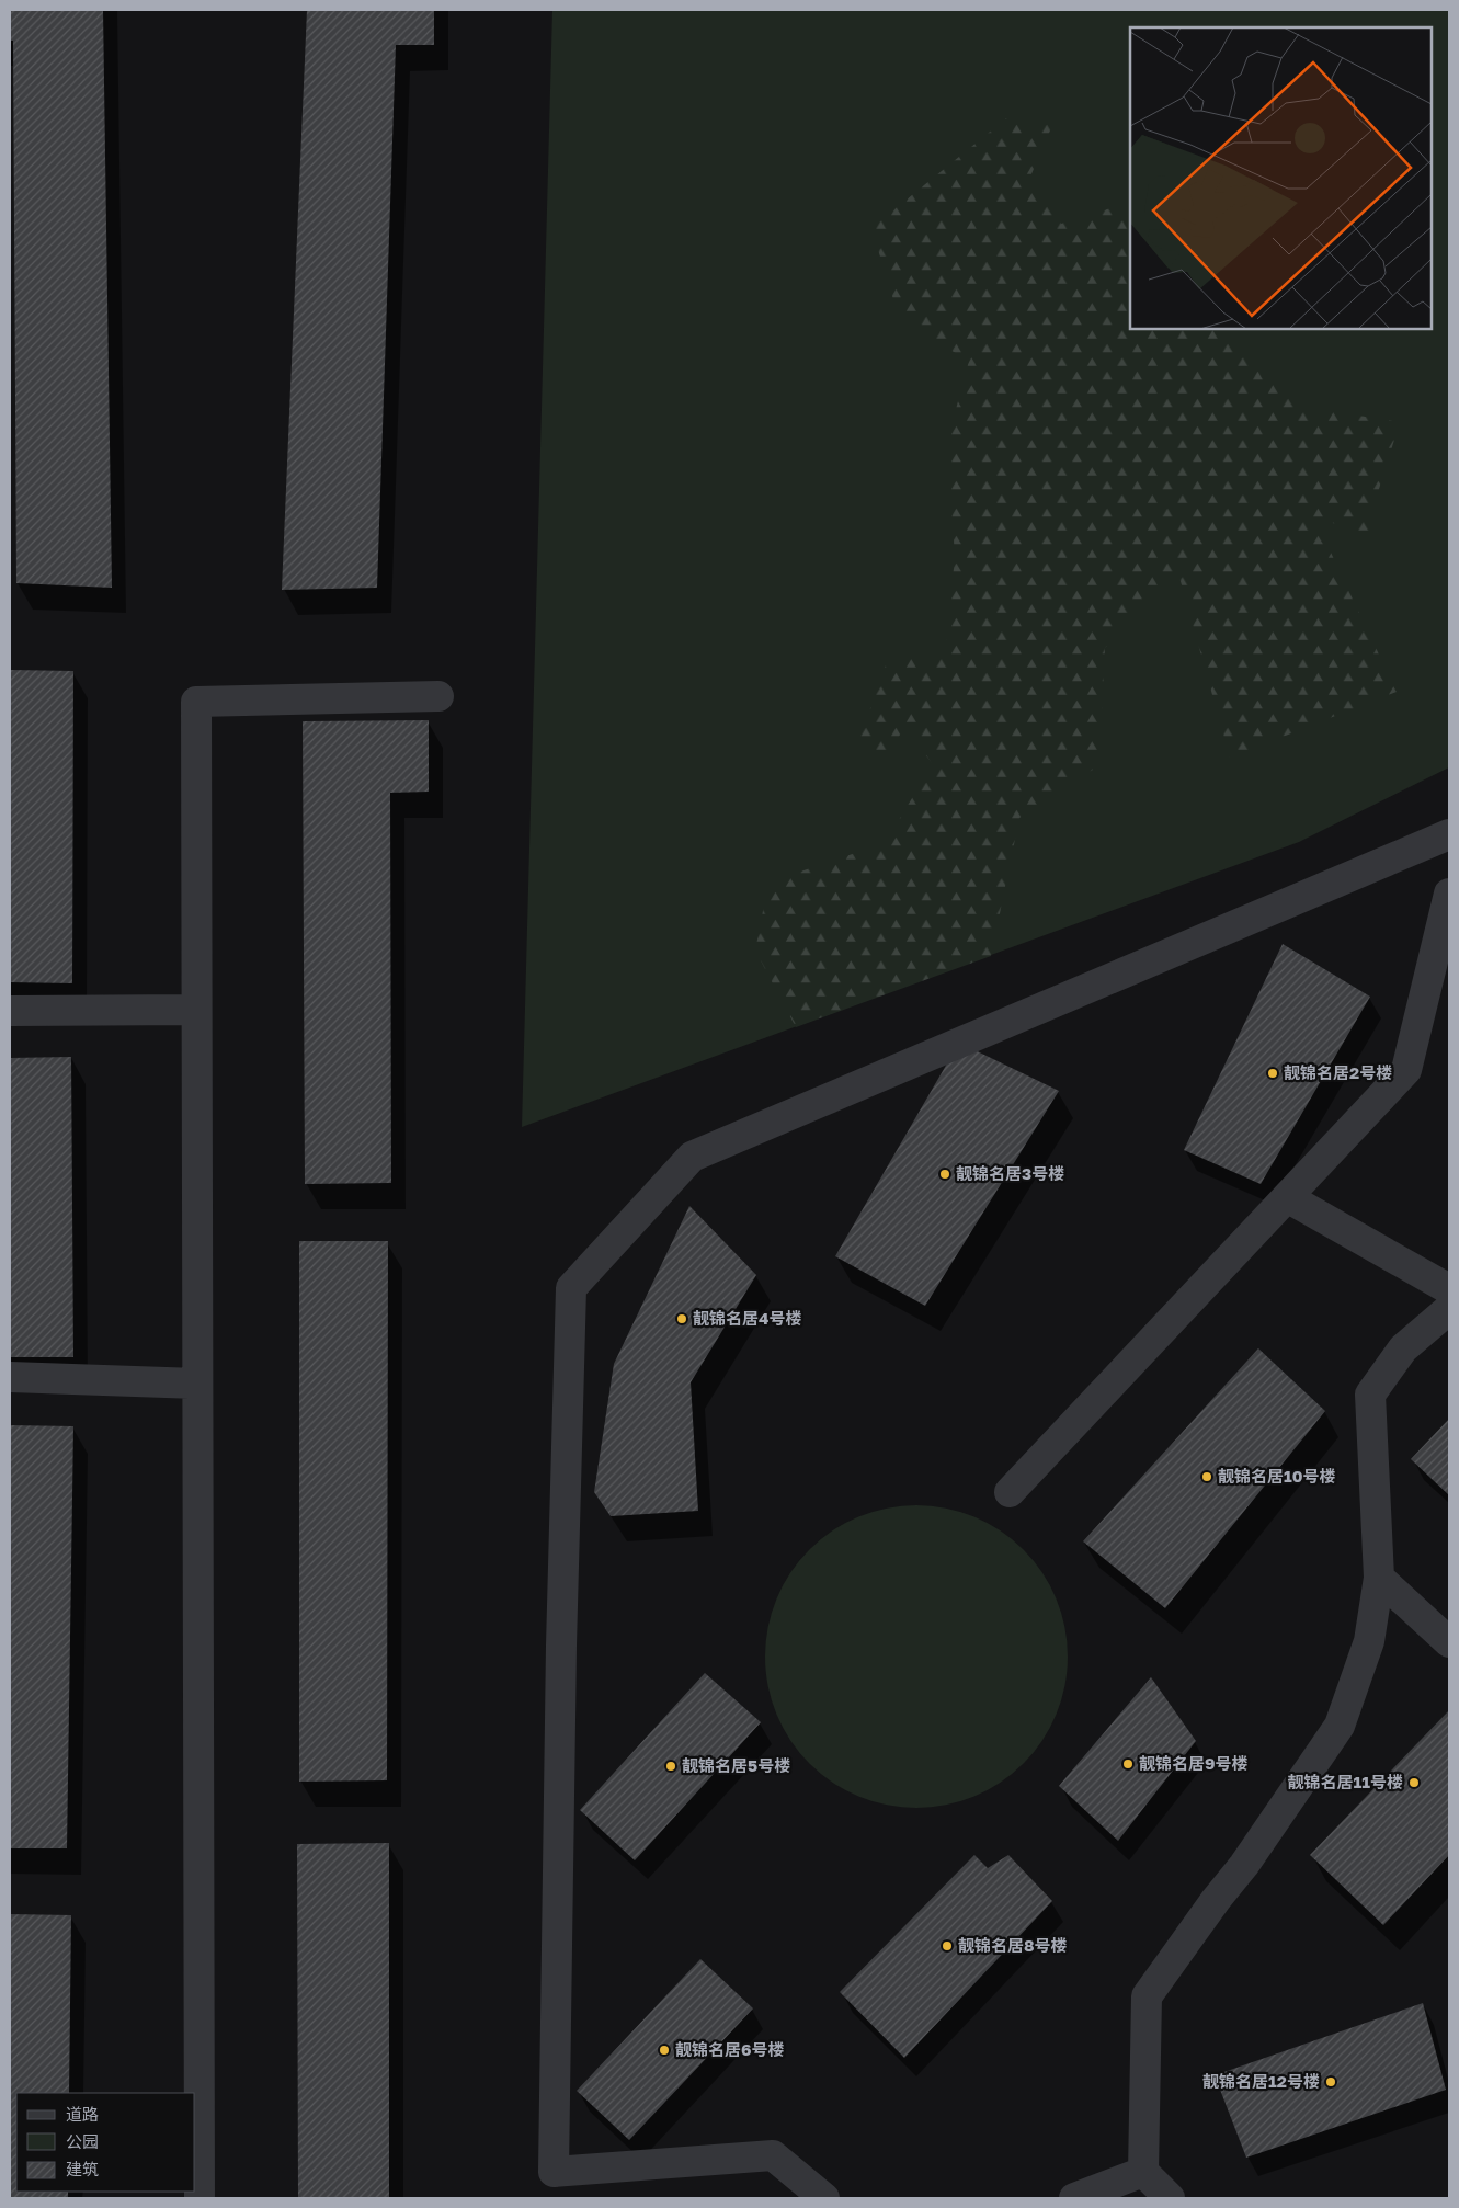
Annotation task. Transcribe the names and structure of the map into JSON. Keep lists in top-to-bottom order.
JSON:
{
  "places": [
    "靓锦名居2号楼",
    "靓锦名居3号楼",
    "靓锦名居4号楼",
    "靓锦名居10号楼",
    "靓锦名居9号楼",
    "靓锦名居5号楼",
    "靓锦名居11号楼",
    "靓锦名居8号楼",
    "靓锦名居6号楼",
    "靓锦名居12号楼"
  ],
  "legend": ["道路", "公园", "建筑"]
}
